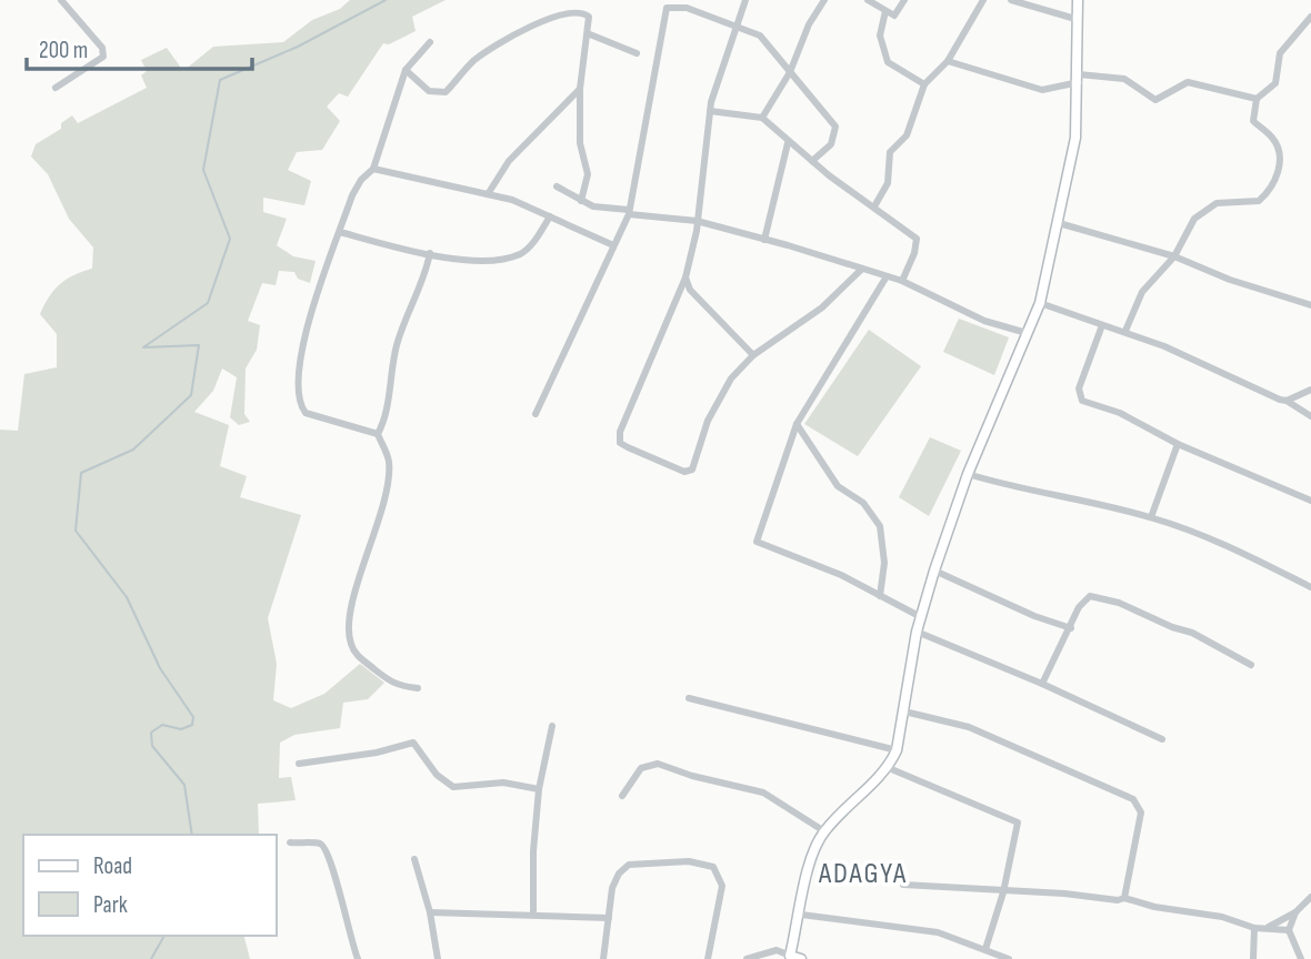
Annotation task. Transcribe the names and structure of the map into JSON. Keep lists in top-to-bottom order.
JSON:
{
  "districts": ["ADAGYA"],
  "legend": ["Road", "Park"],
  "scale_bar": "200 m"
}
